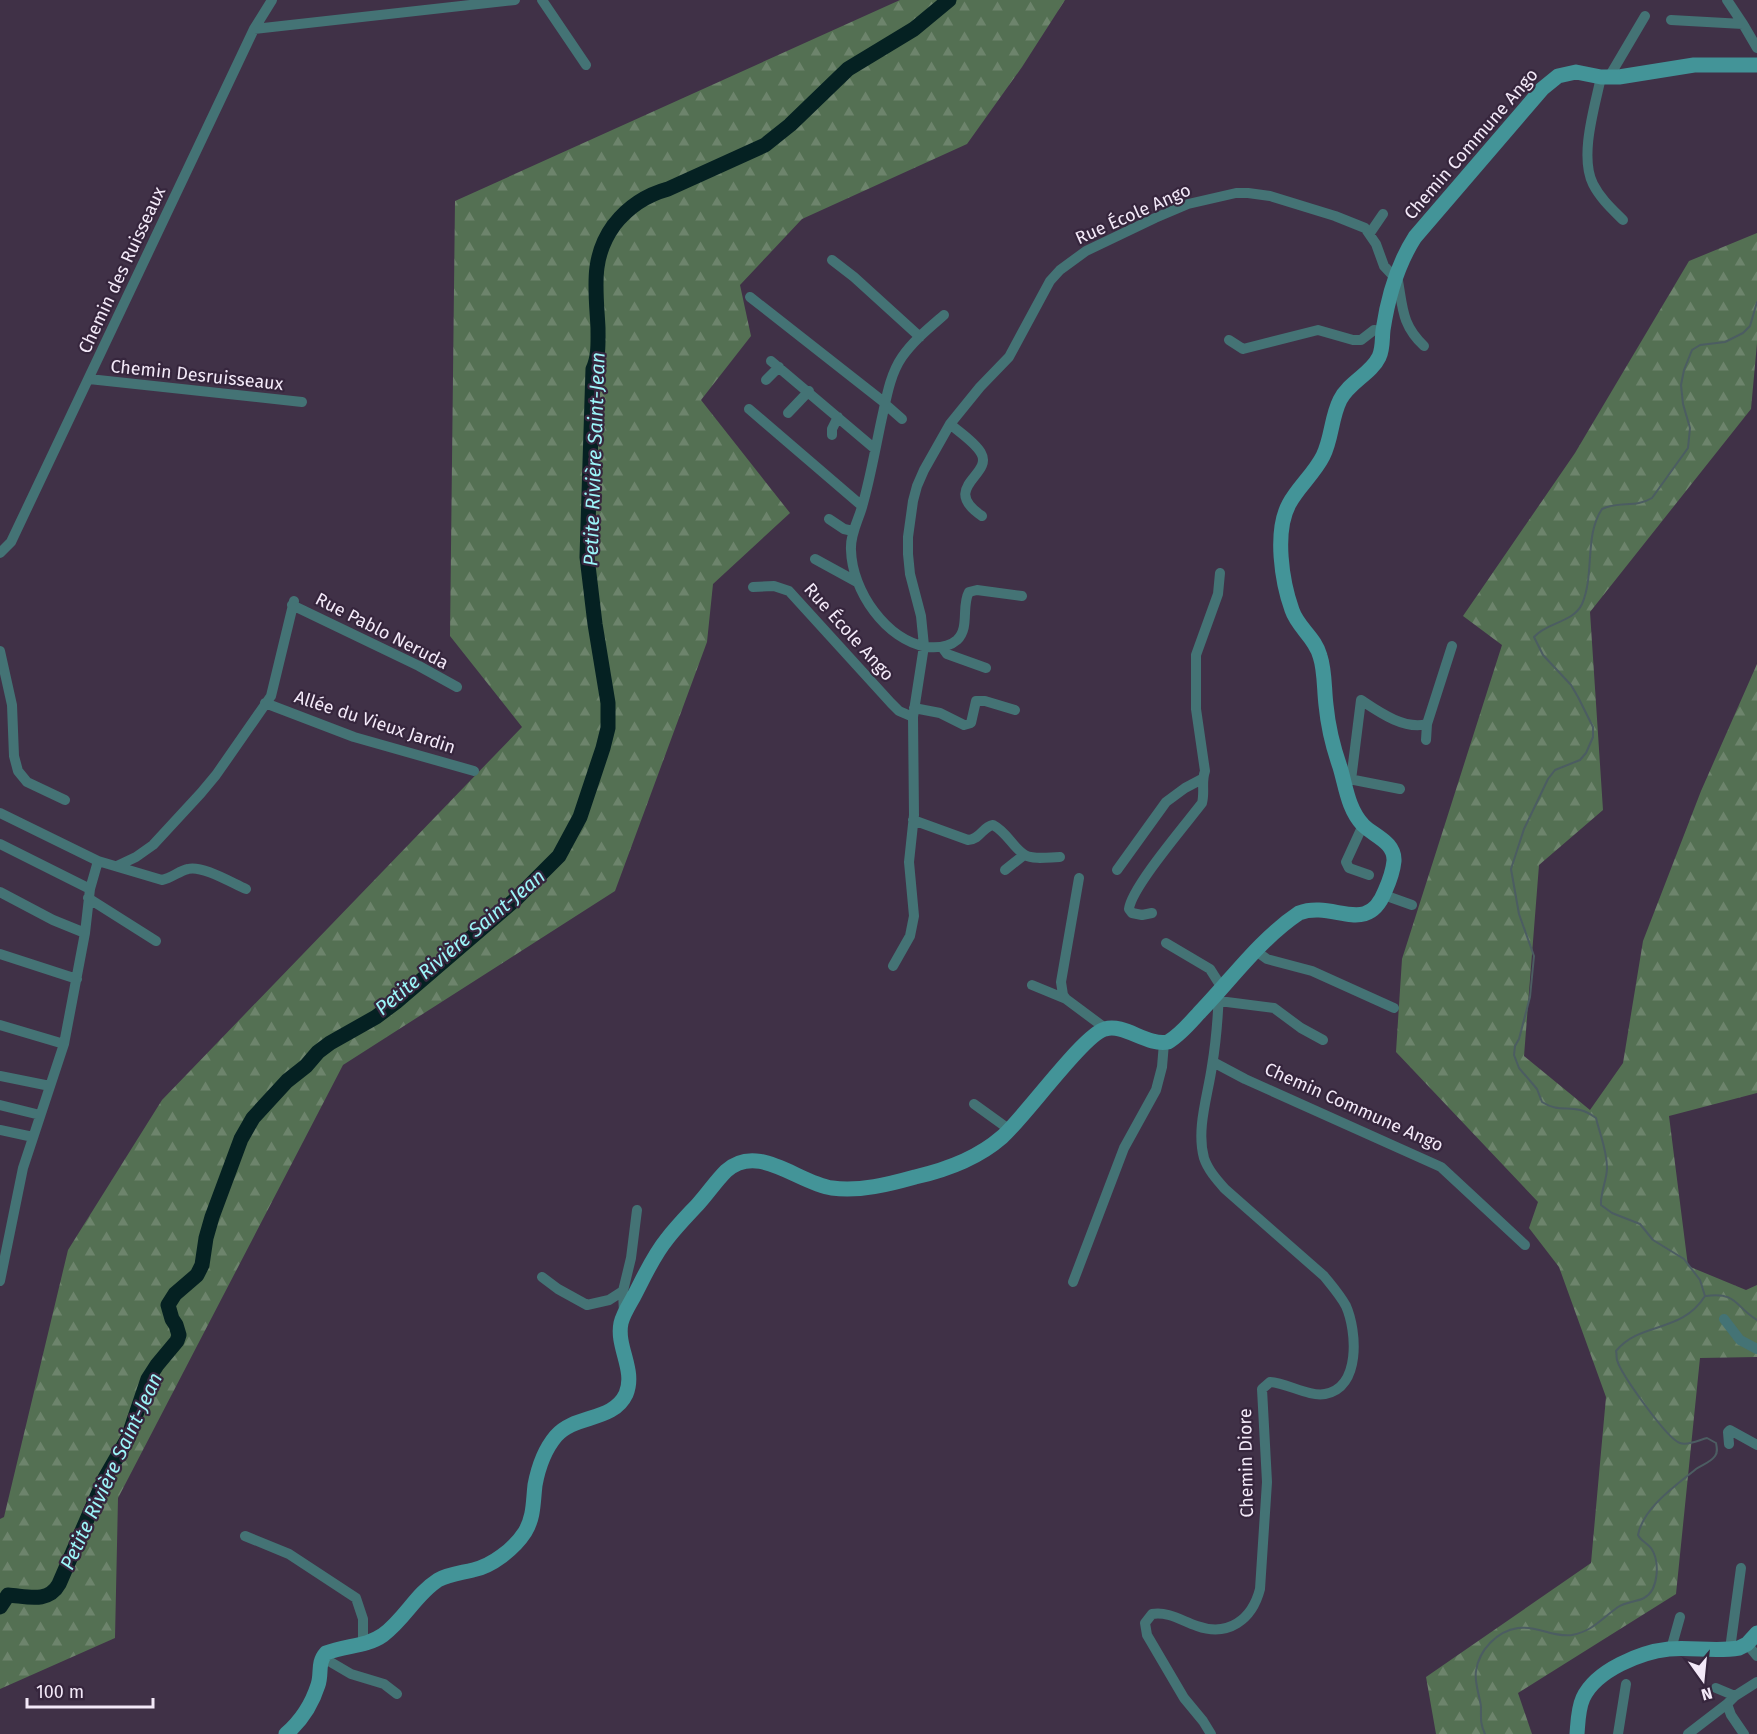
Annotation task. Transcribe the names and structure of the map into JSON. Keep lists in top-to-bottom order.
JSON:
{
  "streets": {
    "street": [
      "Chemin Commune Ango",
      "Rue École Ango",
      "Chemin des Ruisseaux",
      "Chemin Desruisseaux",
      "Rue Pablo Neruda",
      "Allée du Vieux Jardin",
      "Chemin Diore"
    ]
  },
  "crossings": [
    ["Chemin Commune Ango", "Chemin Diore"],
    ["Chemin des Ruisseaux", "Chemin Desruisseaux"],
    ["Rue Pablo Neruda", "Allée du Vieux Jardin"]
  ],
  "water": ["Petite Rivière Saint-Jean"],
  "scale_bar": "100 m",
  "north": "bottom"
}
